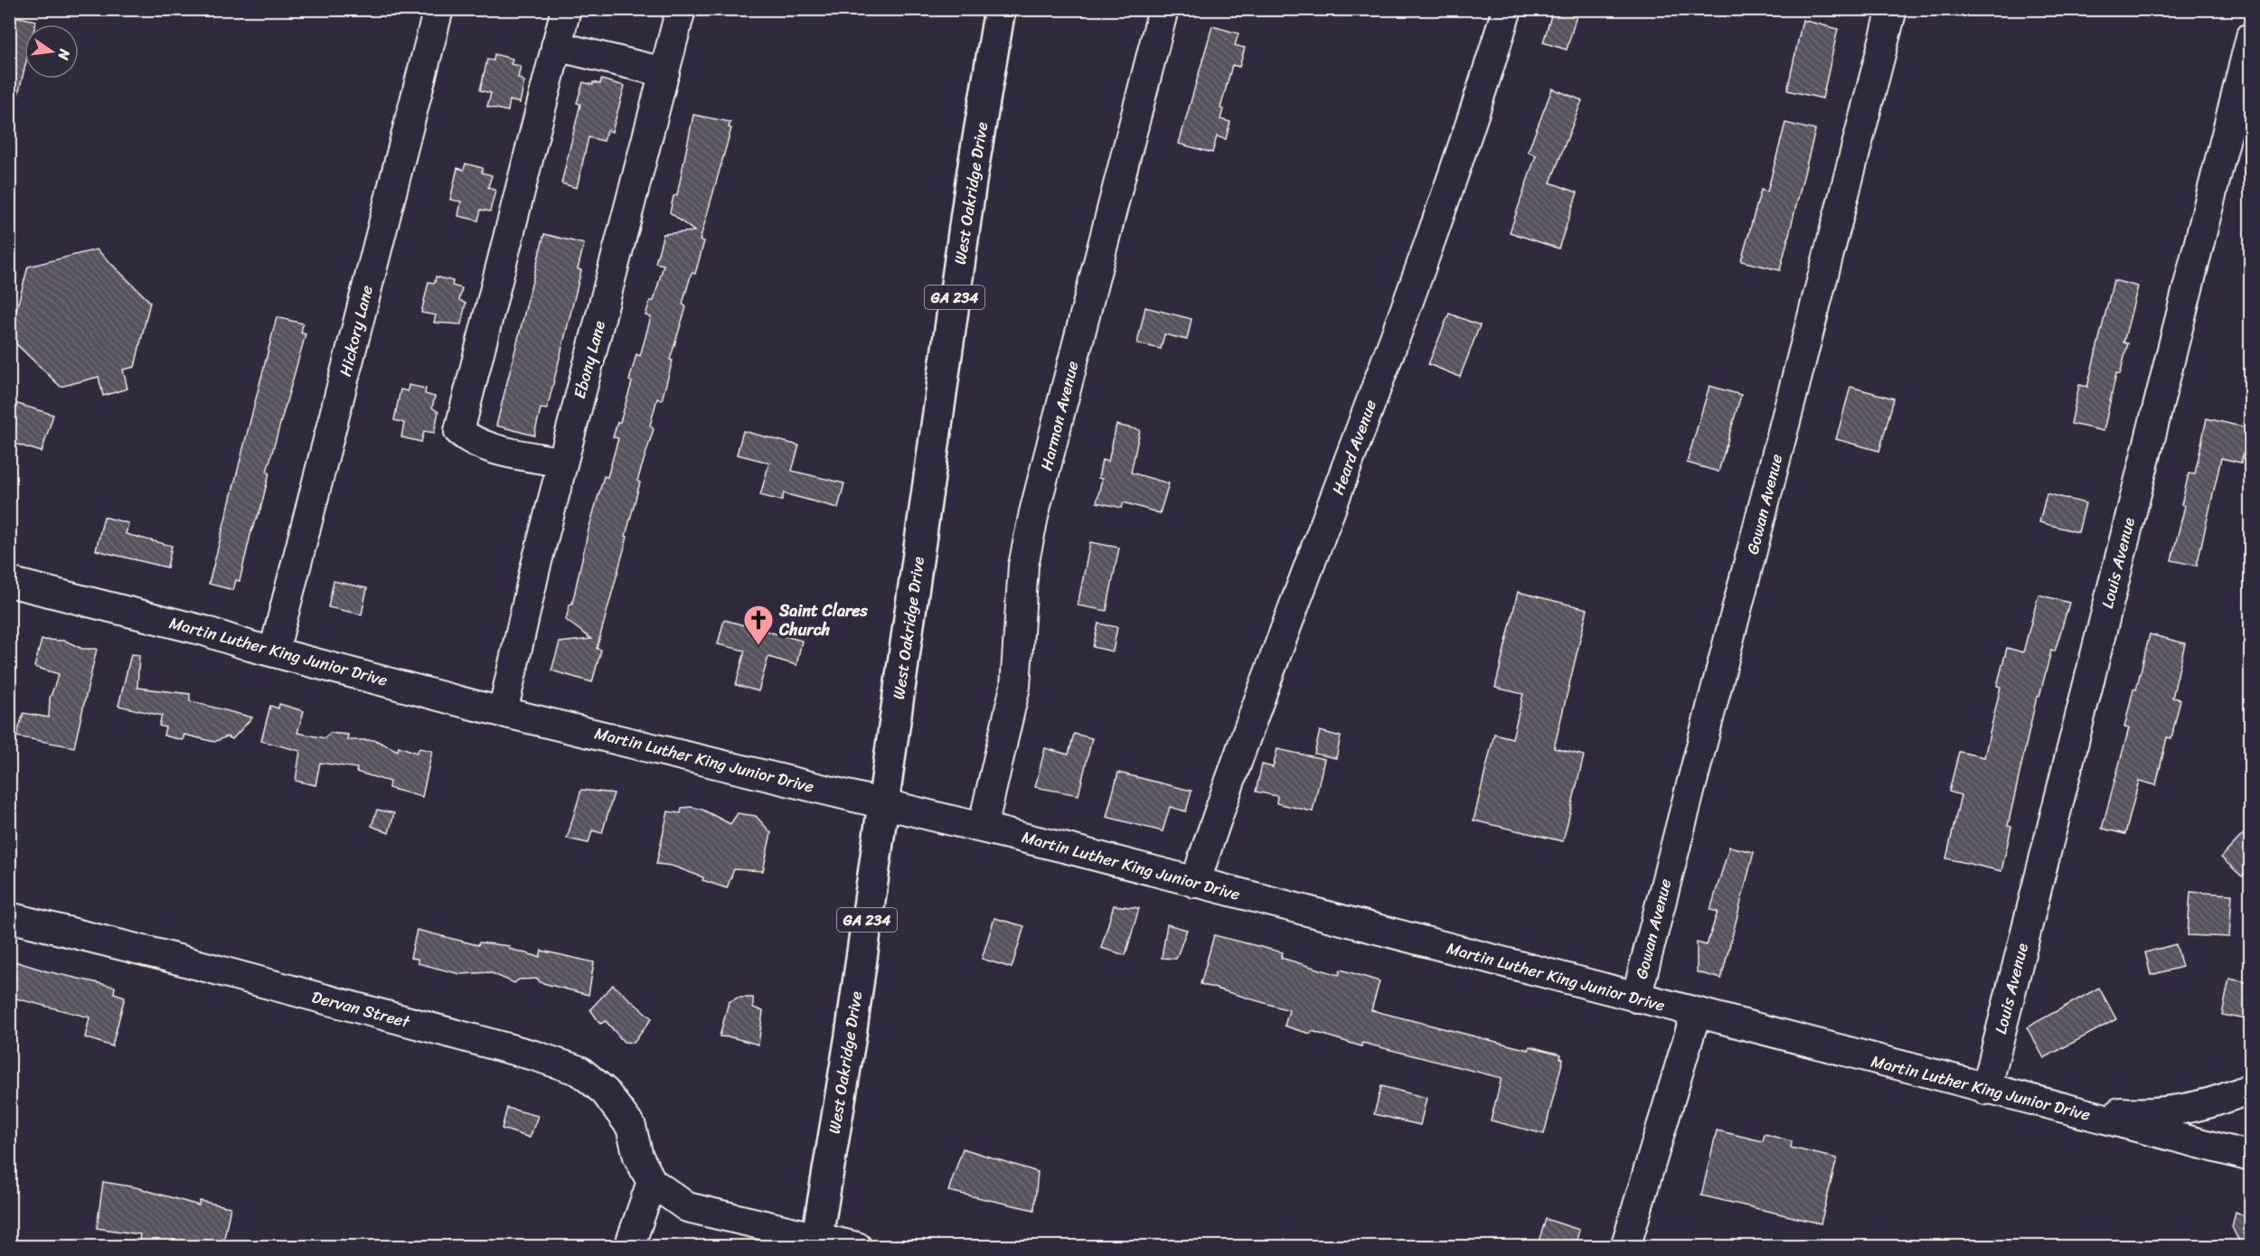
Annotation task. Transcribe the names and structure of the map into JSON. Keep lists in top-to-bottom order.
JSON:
{
  "streets": {
    "main road": ["West Oakridge Drive", "GA 234"],
    "street": [
      "Hickory Lane",
      "Ebony Lane",
      "Harmon Avenue",
      "Heard Avenue",
      "Gowan Avenue",
      "Louis Avenue",
      "Martin Luther King Junior Drive",
      "Dervan Street"
    ]
  },
  "crossings": [
    ["West Oakridge Drive", "Martin Luther King Junior Drive"],
    ["Hickory Lane", "Martin Luther King Junior Drive"],
    ["Ebony Lane", "Martin Luther King Junior Drive"],
    ["Harmon Avenue", "Martin Luther King Junior Drive"],
    ["Heard Avenue", "Martin Luther King Junior Drive"],
    ["Gowan Avenue", "Martin Luther King Junior Drive"],
    ["Louis Avenue", "Martin Luther King Junior Drive"]
  ],
  "places": {
    "church": ["Saint Clares Church"]
  },
  "north": "right"
}
